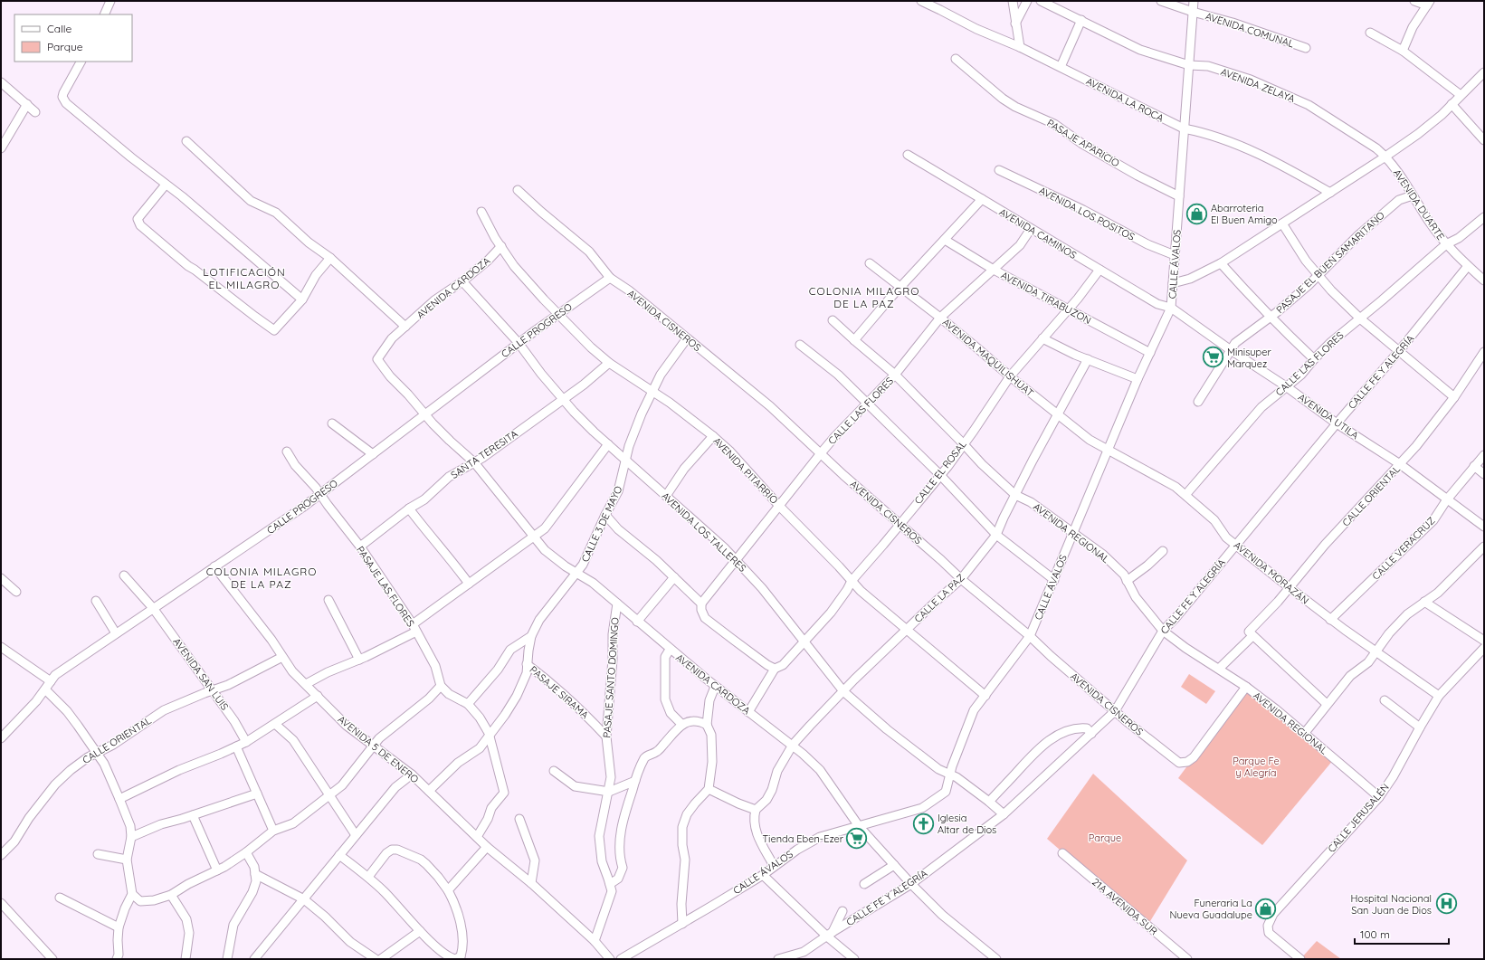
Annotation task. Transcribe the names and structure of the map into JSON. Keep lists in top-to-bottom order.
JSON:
{
  "streets": {
    "street": [
      "AVENIDA COMUNAL",
      "AVENIDA ZELAYA",
      "AVENIDA LA ROCA",
      "PASAJE APARICIO",
      "AVENIDA DUARTE",
      "AVENIDA LOS POSITOS",
      "AVENIDA CAMINOS",
      "PASAJE EL BUEN SAMARITANO",
      "CALLE ÁVALOS",
      "AVENIDA CARDOZA",
      "AVENIDA TIRABUZON",
      "AVENIDA CISNEROS",
      "CALLE PROGRESO",
      "AVENIDA MAQUILISHUAT",
      "CALLE LAS FLORES",
      "CALLE FE Y ALEGRÍA",
      "AVENIDA UTILA",
      "SANTA TERESITA",
      "AVENIDA PITARRIO",
      "CALLE EL ROSAL",
      "CALLE ORIENTAL",
      "CALLE 3 DE MAYO",
      "AVENIDA LOS TALLERES",
      "AVENIDA REGIONAL",
      "CALLE VERACRUZ",
      "AVENIDA MORAZÁN",
      "PASAJE LAS FLORES",
      "CALLE LA PAZ",
      "AVENIDA SAN LUIS",
      "PASAJE SANTO DOMINGO",
      "PASAJE SIRAMA",
      "AVENIDA 5 DE ENERO",
      "CALLE JERUSALÉN",
      "21A AVENIDA SUR"
    ]
  },
  "crossings": [
    ["AVENIDA COMUNAL", "CALLE ÁVALOS"],
    ["AVENIDA ZELAYA", "AVENIDA DUARTE"],
    ["AVENIDA ZELAYA", "CALLE ÁVALOS"],
    ["AVENIDA LA ROCA", "CALLE ÁVALOS"],
    ["PASAJE APARICIO", "CALLE ÁVALOS"],
    ["AVENIDA DUARTE", "PASAJE EL BUEN SAMARITANO"],
    ["AVENIDA DUARTE", "CALLE LAS FLORES"],
    ["AVENIDA DUARTE", "CALLE FE Y ALEGRÍA"],
    ["AVENIDA LOS POSITOS", "CALLE ÁVALOS"],
    ["AVENIDA CAMINOS", "CALLE ÁVALOS"],
    ["AVENIDA CAMINOS", "CALLE LAS FLORES"],
    ["AVENIDA CAMINOS", "AVENIDA UTILA"],
    ["AVENIDA CAMINOS", "CALLE EL ROSAL"],
    ["PASAJE EL BUEN SAMARITANO", "AVENIDA UTILA"],
    ["CALLE ÁVALOS", "AVENIDA CARDOZA"],
    ["CALLE ÁVALOS", "AVENIDA TIRABUZON"],
    ["CALLE ÁVALOS", "AVENIDA CISNEROS"],
    ["CALLE ÁVALOS", "AVENIDA MAQUILISHUAT"],
    ["CALLE ÁVALOS", "AVENIDA UTILA"],
    ["CALLE ÁVALOS", "AVENIDA PITARRIO"],
    ["CALLE ÁVALOS", "AVENIDA LOS TALLERES"],
    ["CALLE ÁVALOS", "AVENIDA REGIONAL"],
    ["CALLE ÁVALOS", "AVENIDA MORAZÁN"],
    ["AVENIDA CARDOZA", "CALLE PROGRESO"],
    ["AVENIDA CARDOZA", "CALLE FE Y ALEGRÍA"],
    ["AVENIDA CARDOZA", "SANTA TERESITA"],
    ["AVENIDA CARDOZA", "AVENIDA PITARRIO"],
    ["AVENIDA CARDOZA", "CALLE 3 DE MAYO"],
    ["AVENIDA CARDOZA", "AVENIDA LOS TALLERES"],
    ["AVENIDA CARDOZA", "CALLE LA PAZ"],
    ["AVENIDA CARDOZA", "PASAJE SANTO DOMINGO"],
    ["AVENIDA TIRABUZON", "CALLE LAS FLORES"],
    ["AVENIDA TIRABUZON", "CALLE EL ROSAL"],
    ["AVENIDA CISNEROS", "CALLE PROGRESO"],
    ["AVENIDA CISNEROS", "CALLE LAS FLORES"],
    ["AVENIDA CISNEROS", "CALLE FE Y ALEGRÍA"],
    ["AVENIDA CISNEROS", "CALLE EL ROSAL"],
    ["AVENIDA CISNEROS", "CALLE 3 DE MAYO"],
    ["AVENIDA CISNEROS", "AVENIDA REGIONAL"],
    ["AVENIDA CISNEROS", "CALLE LA PAZ"],
    ["CALLE PROGRESO", "AVENIDA PITARRIO"],
    ["CALLE PROGRESO", "AVENIDA LOS TALLERES"],
    ["CALLE PROGRESO", "PASAJE LAS FLORES"],
    ["CALLE PROGRESO", "AVENIDA SAN LUIS"],
    ["CALLE PROGRESO", "AVENIDA 5 DE ENERO"],
    ["AVENIDA MAQUILISHUAT", "CALLE LAS FLORES"],
    ["AVENIDA MAQUILISHUAT", "CALLE EL ROSAL"],
    ["AVENIDA MAQUILISHUAT", "AVENIDA MORAZÁN"],
    ["AVENIDA MAQUILISHUAT", "CALLE LA PAZ"],
    ["CALLE LAS FLORES", "AVENIDA UTILA"],
    ["CALLE LAS FLORES", "AVENIDA PITARRIO"],
    ["CALLE LAS FLORES", "AVENIDA LOS TALLERES"],
    ["CALLE LAS FLORES", "AVENIDA REGIONAL"],
    ["CALLE LAS FLORES", "AVENIDA MORAZÁN"],
    ["CALLE FE Y ALEGRÍA", "AVENIDA UTILA"],
    ["CALLE FE Y ALEGRÍA", "AVENIDA LOS TALLERES"],
    ["CALLE FE Y ALEGRÍA", "AVENIDA REGIONAL"],
    ["CALLE FE Y ALEGRÍA", "AVENIDA MORAZÁN"],
    ["AVENIDA UTILA", "CALLE ORIENTAL"],
    ["AVENIDA UTILA", "CALLE VERACRUZ"],
    ["SANTA TERESITA", "AVENIDA PITARRIO"],
    ["SANTA TERESITA", "AVENIDA LOS TALLERES"],
    ["SANTA TERESITA", "PASAJE LAS FLORES"],
    ["AVENIDA PITARRIO", "CALLE EL ROSAL"],
    ["AVENIDA PITARRIO", "CALLE 3 DE MAYO"],
    ["AVENIDA PITARRIO", "CALLE LA PAZ"],
    ["CALLE EL ROSAL", "AVENIDA LOS TALLERES"],
    ["CALLE EL ROSAL", "AVENIDA REGIONAL"],
    ["CALLE ORIENTAL", "AVENIDA REGIONAL"],
    ["CALLE ORIENTAL", "AVENIDA MORAZÁN"],
    ["CALLE ORIENTAL", "AVENIDA SAN LUIS"],
    ["CALLE ORIENTAL", "AVENIDA 5 DE ENERO"],
    ["CALLE 3 DE MAYO", "AVENIDA LOS TALLERES"],
    ["CALLE 3 DE MAYO", "PASAJE SIRAMA"],
    ["CALLE 3 DE MAYO", "AVENIDA 5 DE ENERO"],
    ["AVENIDA LOS TALLERES", "CALLE LA PAZ"],
    ["AVENIDA REGIONAL", "CALLE LA PAZ"],
    ["AVENIDA REGIONAL", "CALLE JERUSALÉN"],
    ["CALLE VERACRUZ", "AVENIDA MORAZÁN"],
    ["AVENIDA MORAZÁN", "CALLE JERUSALÉN"],
    ["PASAJE SANTO DOMINGO", "PASAJE SIRAMA"],
    ["PASAJE SANTO DOMINGO", "AVENIDA 5 DE ENERO"]
  ],
  "districts": ["LOTIFICACIÓN EL MILAGRO", "COLONIA MILAGRO DE LA PAZ", "COLONIA MILAGRO DE LA PAZ"],
  "parks": ["Parque Fe y Alegría", "Parque"],
  "places": {
    "shop": ["Abarroteria El Buen Amigo", "Funeraria La Nueva Guadalupe"],
    "supermarket": ["Minisuper Marquez", "Tienda Eben-Ezer"],
    "church": ["Iglesia Altar de Dios"],
    "hospital": ["Hospital Nacional San Juan de Dios"]
  },
  "legend": ["Calle", "Parque"],
  "scale_bar": "100 m"
}
